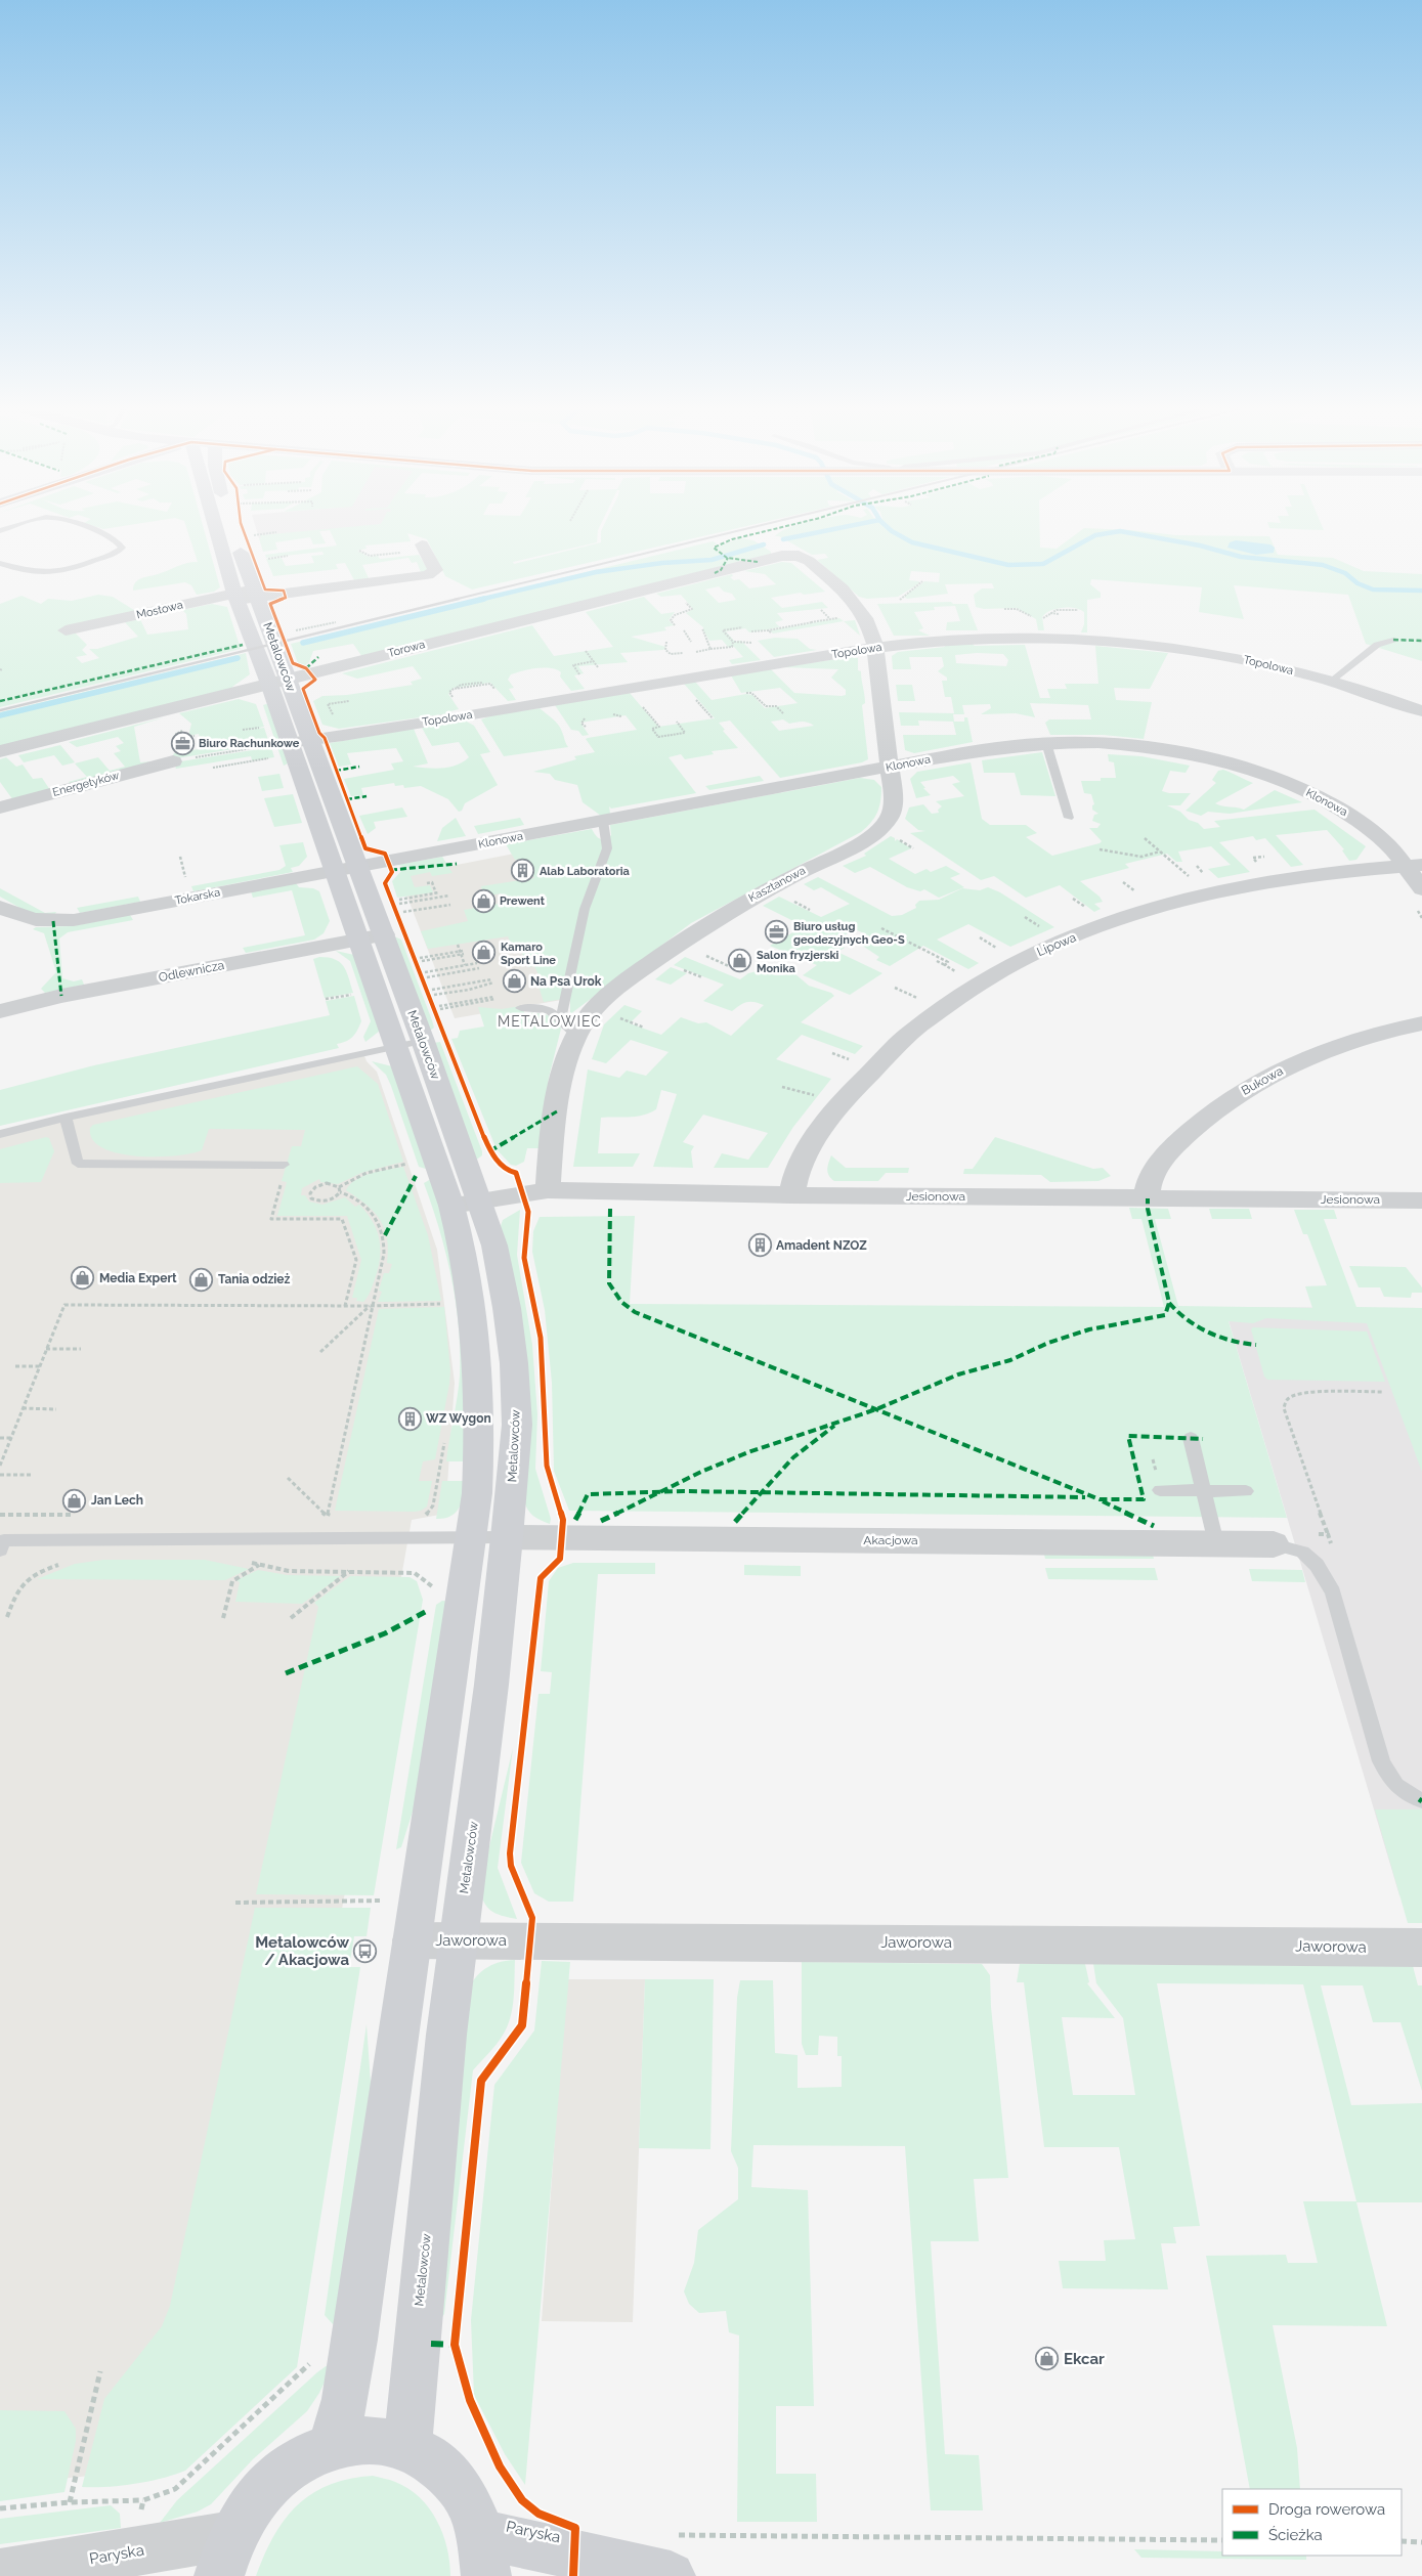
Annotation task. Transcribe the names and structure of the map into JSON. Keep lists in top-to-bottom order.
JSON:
{
  "streets": {
    "street": [
      "Mostowa",
      "Torowa",
      "Topolowa",
      "Metalowców",
      "Klonowa",
      "Energetyków",
      "Kasztanowa",
      "Tokarska",
      "Lipowa",
      "Odlewnicza",
      "Bukowa",
      "Jesionowa",
      "Akacjowa",
      "Jaworowa",
      "Paryska"
    ]
  },
  "crossings": [
    ["Mostowa", "Metalowców"],
    ["Torowa", "Metalowców"],
    ["Torowa", "Kasztanowa"],
    ["Topolowa", "Metalowców"],
    ["Topolowa", "Kasztanowa"],
    ["Metalowców", "Klonowa"],
    ["Metalowców", "Tokarska"],
    ["Metalowców", "Odlewnicza"],
    ["Metalowców", "Jesionowa"],
    ["Metalowców", "Akacjowa"],
    ["Metalowców", "Jaworowa"],
    ["Klonowa", "Kasztanowa"],
    ["Klonowa", "Tokarska"],
    ["Klonowa", "Lipowa"],
    ["Kasztanowa", "Jesionowa"],
    ["Lipowa", "Jesionowa"],
    ["Bukowa", "Jesionowa"]
  ],
  "districts": ["METALOWIEC"],
  "places": {
    "office": ["Biuro Rachunkowe", "Biuro usług geodezyjnych Geo-S"],
    "building": ["Alab Laboratoria", "Amadent NZOZ", "WZ Wygon"],
    "shop": [
      "Prewent",
      "Kamaro Sport Line",
      "Salon fryzjerski Monika",
      "Na Psa Urok",
      "Media Expert",
      "Tania odzież",
      "Jan Lech",
      "Ekcar"
    ],
    "bus stop": ["Metalowców / Akacjowa"]
  },
  "legend": ["Droga rowerowa", "Ścieżka"]
}
